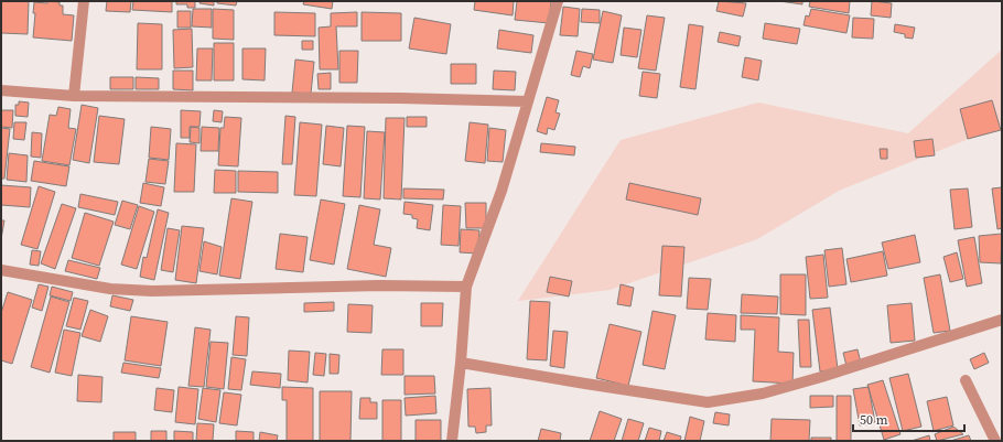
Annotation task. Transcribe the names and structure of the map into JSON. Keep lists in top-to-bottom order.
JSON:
{
  "scale_bar": "50 m"
}
